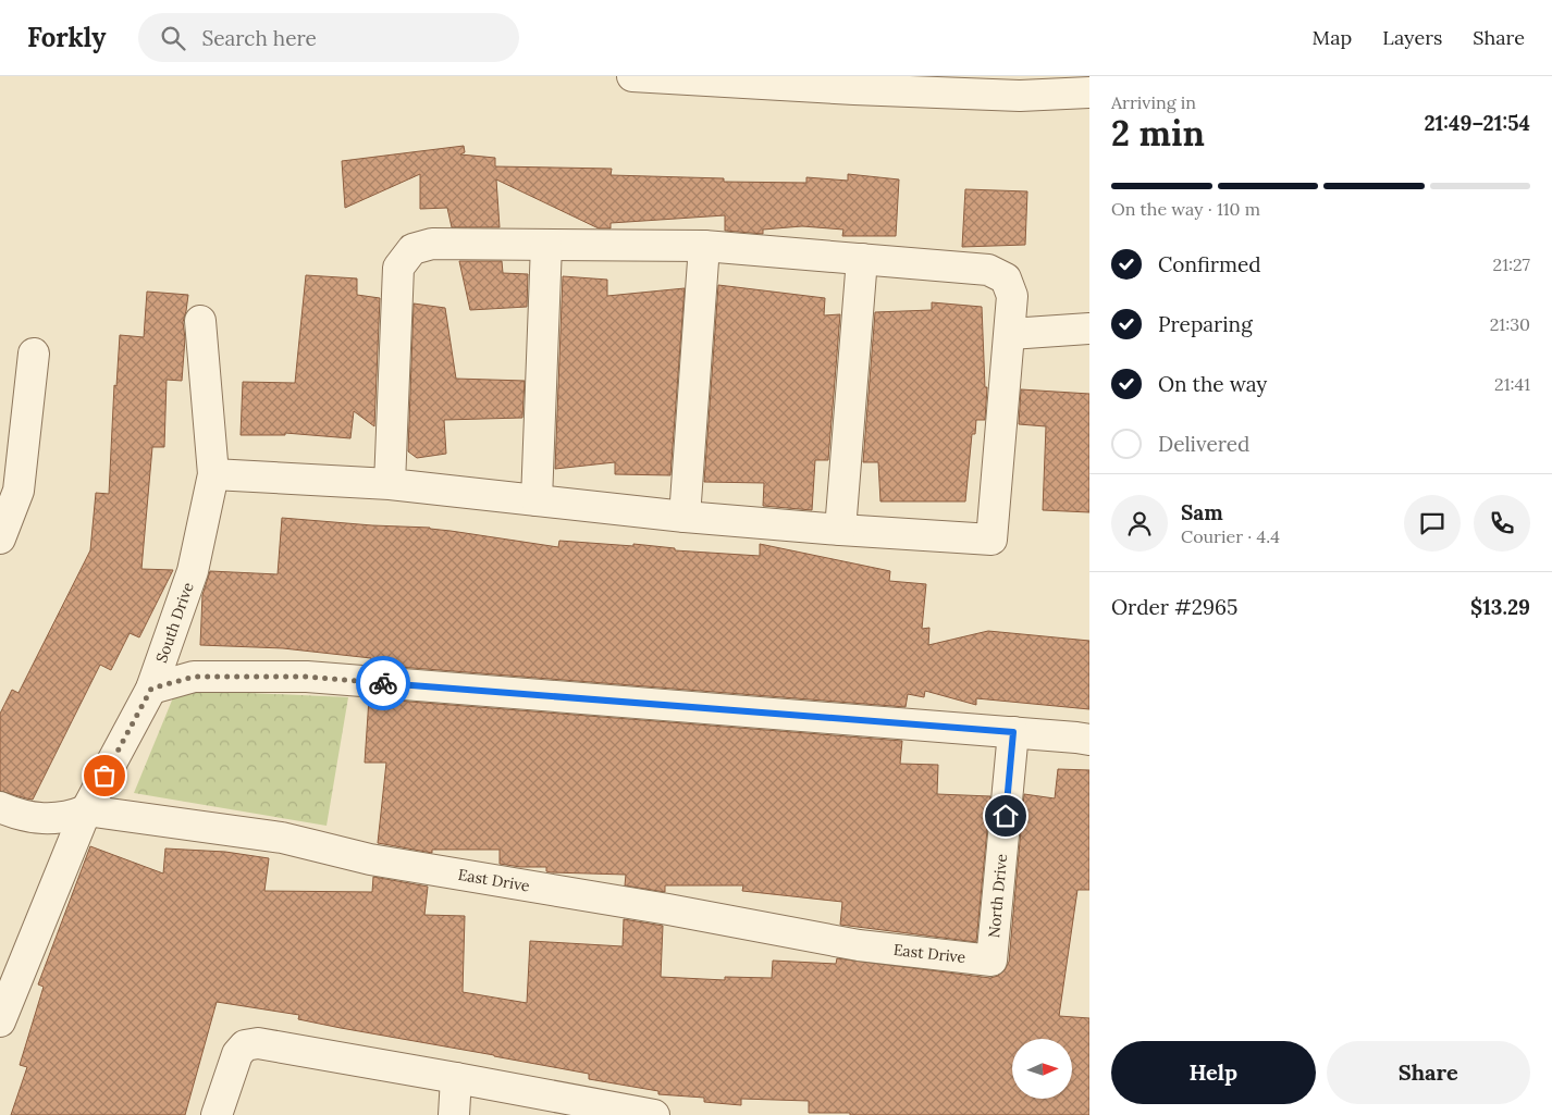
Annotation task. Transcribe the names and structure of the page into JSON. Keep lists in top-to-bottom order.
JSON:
{
  "streets": {
    "street": ["South Drive", "East Drive", "North Drive"]
  },
  "crossings": [
    ["South Drive", "East Drive"],
    ["East Drive", "North Drive"]
  ],
  "north": "right",
  "page": {
    "header": "Forkly",
    "search": "Search here",
    "nav": ["Map", "Layers", "Share"],
    "heading": ["2 min", "Arriving in", "21:49–21:54"],
    "panel": [
      "Sam",
      "Courier · 4.4",
      "Order #2965",
      "$13.29"
    ],
    "bar": "On the way · 110 m",
    "list": [
      ["Confirmed", "21:27"],
      ["Preparing", "21:30"],
      ["On the way", "21:41"],
      "Delivered"
    ],
    "buttons": ["Help", "Share"]
  }
}
